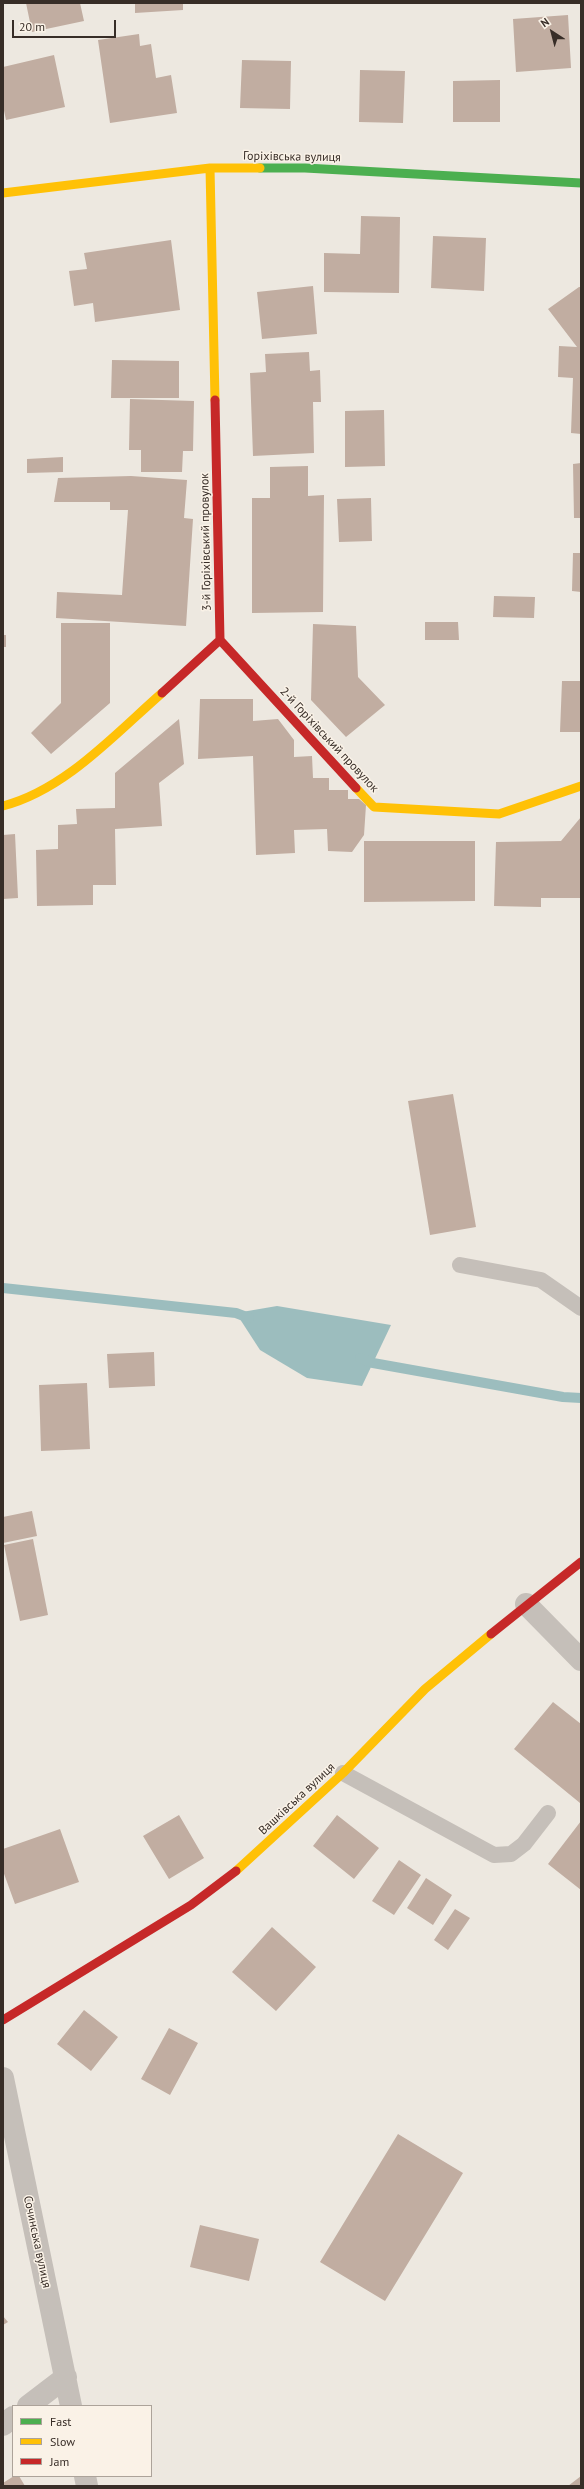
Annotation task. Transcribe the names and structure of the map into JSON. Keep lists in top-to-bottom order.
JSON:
{
  "streets": {
    "street": [
      "Горіхівська вулиця",
      "3-й Горіхівський провулок",
      "2-й Горіхівський провулок",
      "Вашківська вулиця",
      "Сочинська вулиця"
    ]
  },
  "crossings": [
    ["Горіхівська вулиця", "3-й Горіхівський провулок"],
    ["3-й Горіхівський провулок", "2-й Горіхівський провулок"]
  ],
  "legend": ["Fast", "Slow", "Jam"],
  "scale_bar": "20 m",
  "north": "top left"
}
